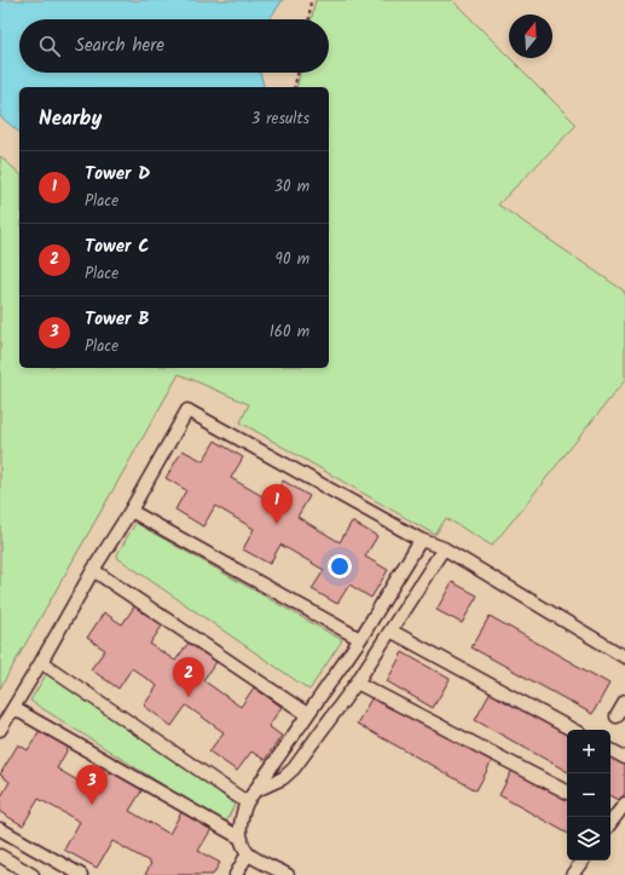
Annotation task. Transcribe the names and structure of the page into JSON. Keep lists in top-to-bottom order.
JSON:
{
  "north": "top",
  "page": {
    "search": "Search here",
    "heading": ["Nearby", "3 results"],
    "list": [
      {
        "mark": "1",
        "name": "Tower D",
        "note": "Place",
        "value": "30 m"
      },
      {
        "mark": "2",
        "name": "Tower C",
        "note": "Place",
        "value": "90 m"
      },
      {
        "mark": "3",
        "name": "Tower B",
        "note": "Place",
        "value": "160 m"
      }
    ],
    "pins": ["1", "2", "3"],
    "map_buttons": ["+", "−"]
  }
}
